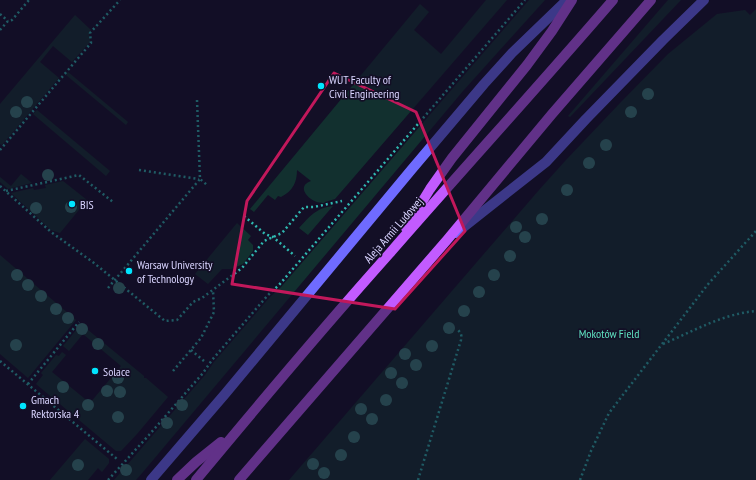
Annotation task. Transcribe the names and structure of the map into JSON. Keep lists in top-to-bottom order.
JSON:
{
  "streets": {
    "main road": ["Aleja Armii Ludowej"]
  },
  "parks": ["Mokotów Field"],
  "places": [
    "WUT Faculty of Civil Engineering",
    "BIS",
    "Warsaw University of Technology",
    "Solace",
    "Gmach Rektorska 4"
  ]
}
